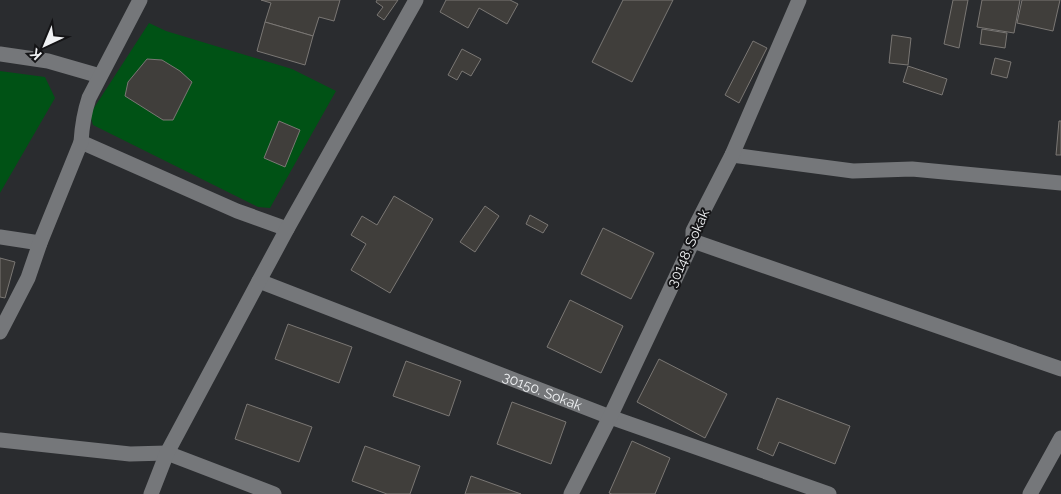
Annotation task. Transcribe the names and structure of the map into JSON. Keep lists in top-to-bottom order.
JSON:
{
  "streets": {
    "street": ["30148. Sokak", "30150. Sokak"]
  },
  "crossings": [
    ["30148. Sokak", "30150. Sokak"]
  ],
  "north": "bottom left"
}
